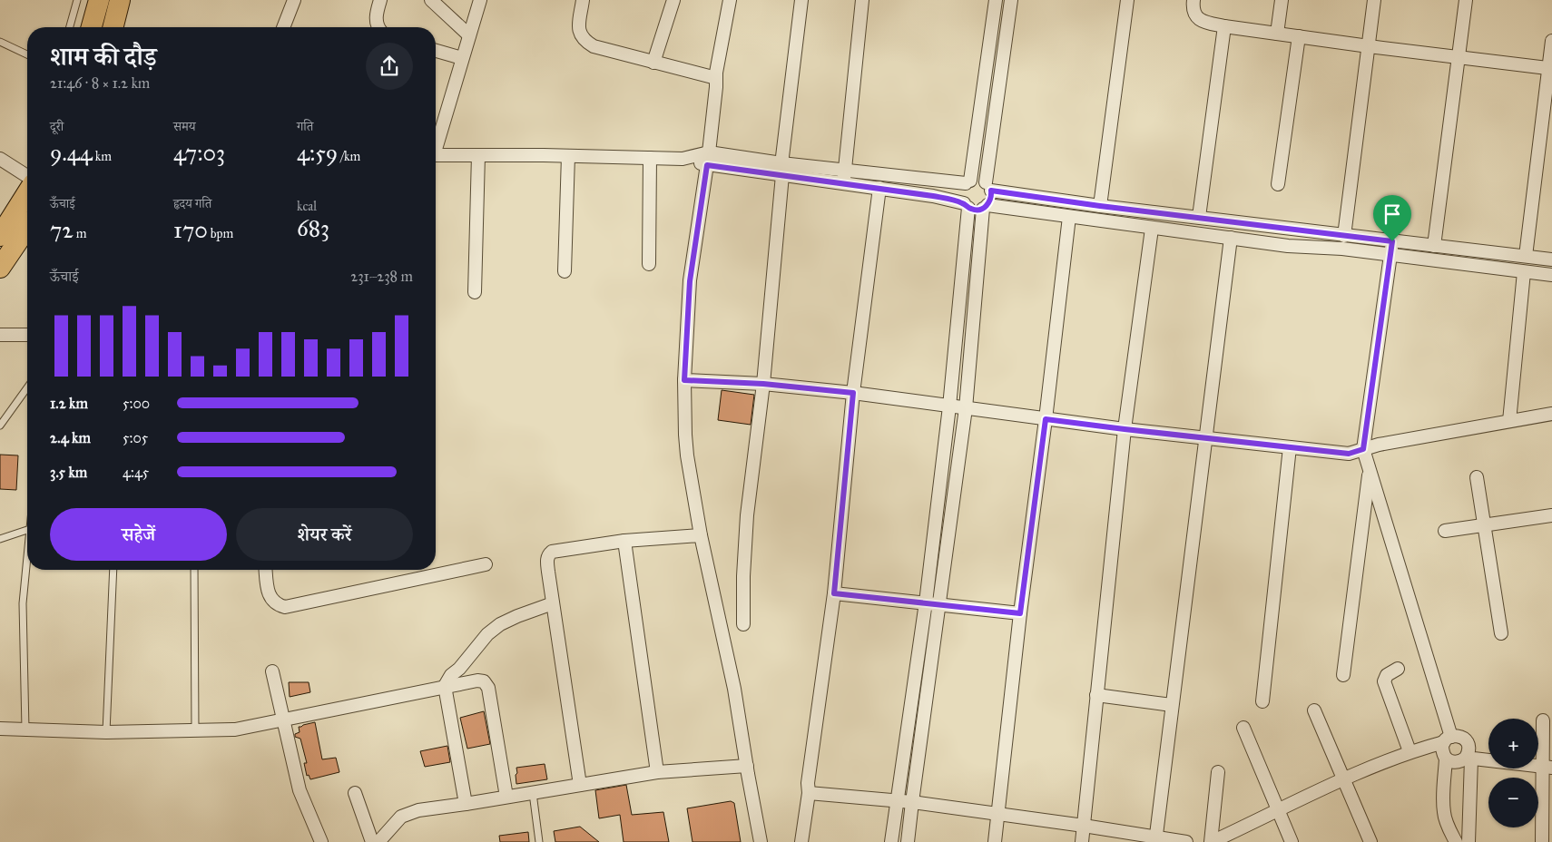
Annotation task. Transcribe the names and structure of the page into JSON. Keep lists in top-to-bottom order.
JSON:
{
  "page": {
    "heading": ["शाम की दौड़", "21:46 · 8 × 1.2 km"],
    "stats": [
      ["दूरी", "9.44 km"],
      ["समय", "47:03"],
      ["गति", "4:59 /km"],
      ["ऊँचाई", "72 m"],
      ["हृदय गति", "170 bpm"],
      ["kcal", "683"]
    ],
    "chart": ["ऊँचाई", "231–238 m"],
    "list": [
      {
        "name": "1.2 km",
        "note": "5:00"
      },
      {
        "name": "2.4 km",
        "note": "5:05"
      },
      {
        "name": "3.5 km",
        "note": "4:45"
      }
    ],
    "buttons": ["सहेजें", "शेयर करें"],
    "map_buttons": ["+", "−"]
  }
}
